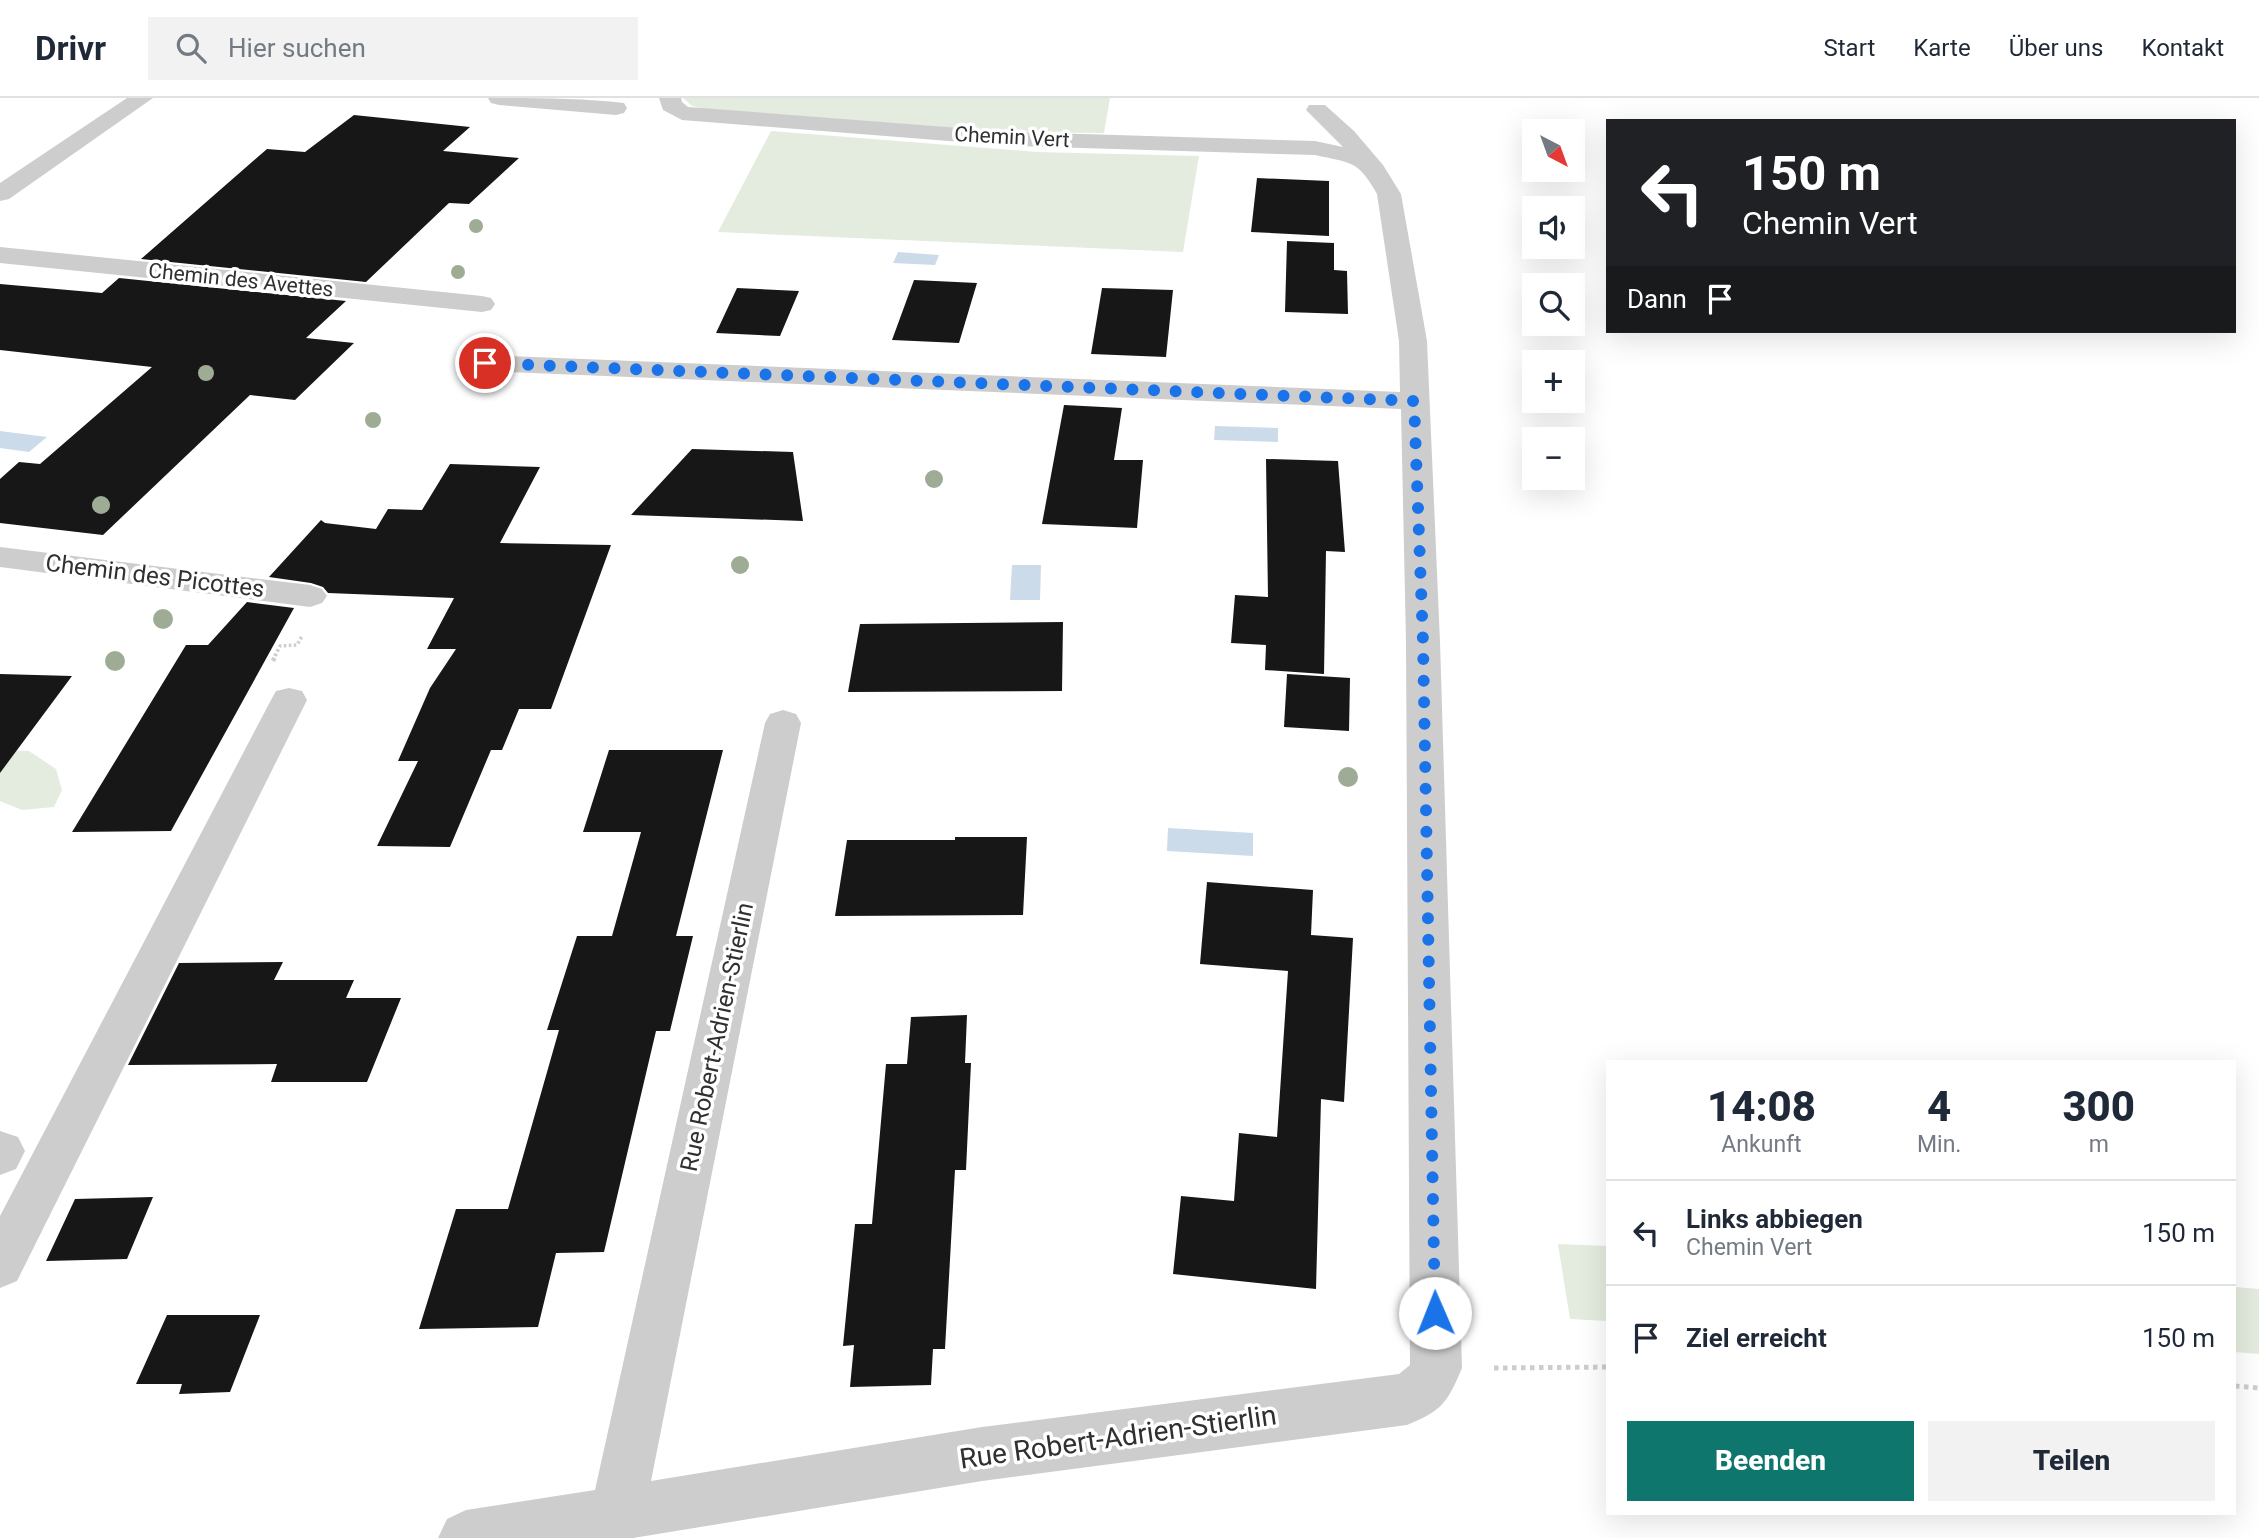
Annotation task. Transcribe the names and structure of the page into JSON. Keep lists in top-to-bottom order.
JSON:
{
  "streets": {
    "street": [
      "Chemin Vert",
      "Chemin des Avettes",
      "Chemin des Picottes",
      "Rue Robert-Adrien-Stierlin"
    ]
  },
  "north": "bottom right",
  "page": {
    "header": "Drivr",
    "search": "Hier suchen",
    "nav": [
      "Start",
      "Karte",
      "Über uns",
      "Kontakt"
    ],
    "map_buttons": ["+", "−"],
    "turn": ["150 m", "Chemin Vert"],
    "then": "Dann",
    "eta": [
      "14:08",
      "Ankunft",
      "4",
      "Min.",
      "300",
      "m"
    ],
    "list": [
      {
        "name": "Links abbiegen",
        "note": "Chemin Vert",
        "value": "150 m"
      },
      {
        "name": "Ziel erreicht",
        "value": "150 m"
      }
    ],
    "buttons": ["Beenden", "Teilen"]
  }
}
